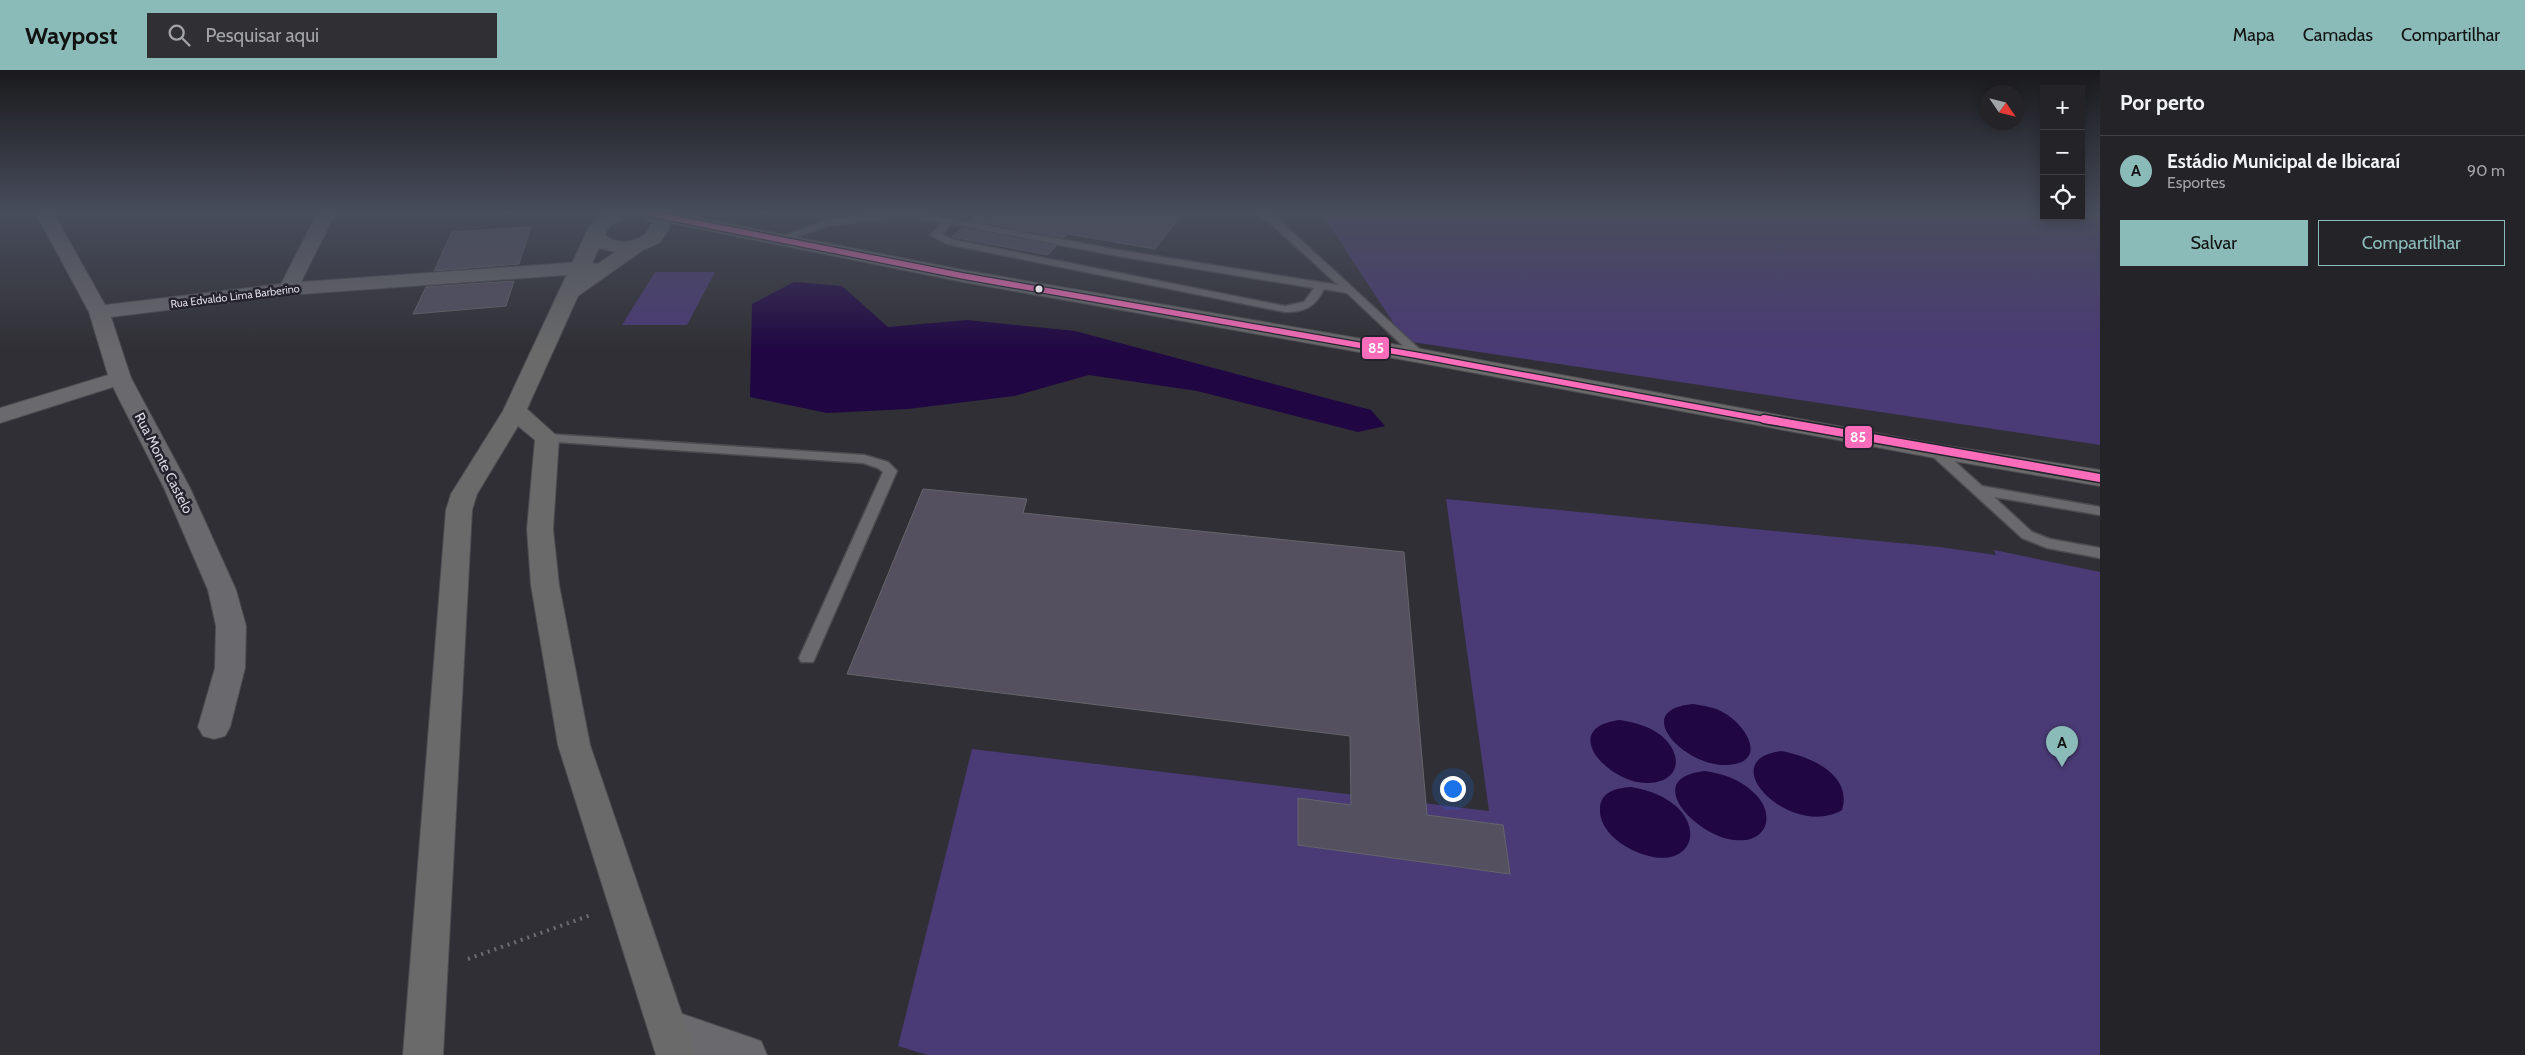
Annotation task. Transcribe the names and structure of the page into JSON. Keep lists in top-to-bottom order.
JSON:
{
  "streets": {
    "street": ["Rua Edvaldo Lima Barberino", "Rua Monte Castelo"]
  },
  "crossings": [
    ["Rua Edvaldo Lima Barberino", "Rua Monte Castelo"]
  ],
  "lines": ["transit line 85"],
  "north": "bottom right",
  "page": {
    "header": "Waypost",
    "search": "Pesquisar aqui",
    "nav": ["Mapa", "Camadas", "Compartilhar"],
    "heading": "Por perto",
    "map_buttons": ["+", "−"],
    "list": [
      {
        "mark": "A",
        "name": "Estádio Municipal de Ibicaraí",
        "note": "Esportes",
        "value": "90 m"
      }
    ],
    "buttons": ["Salvar", "Compartilhar"],
    "pins": "A"
  }
}
